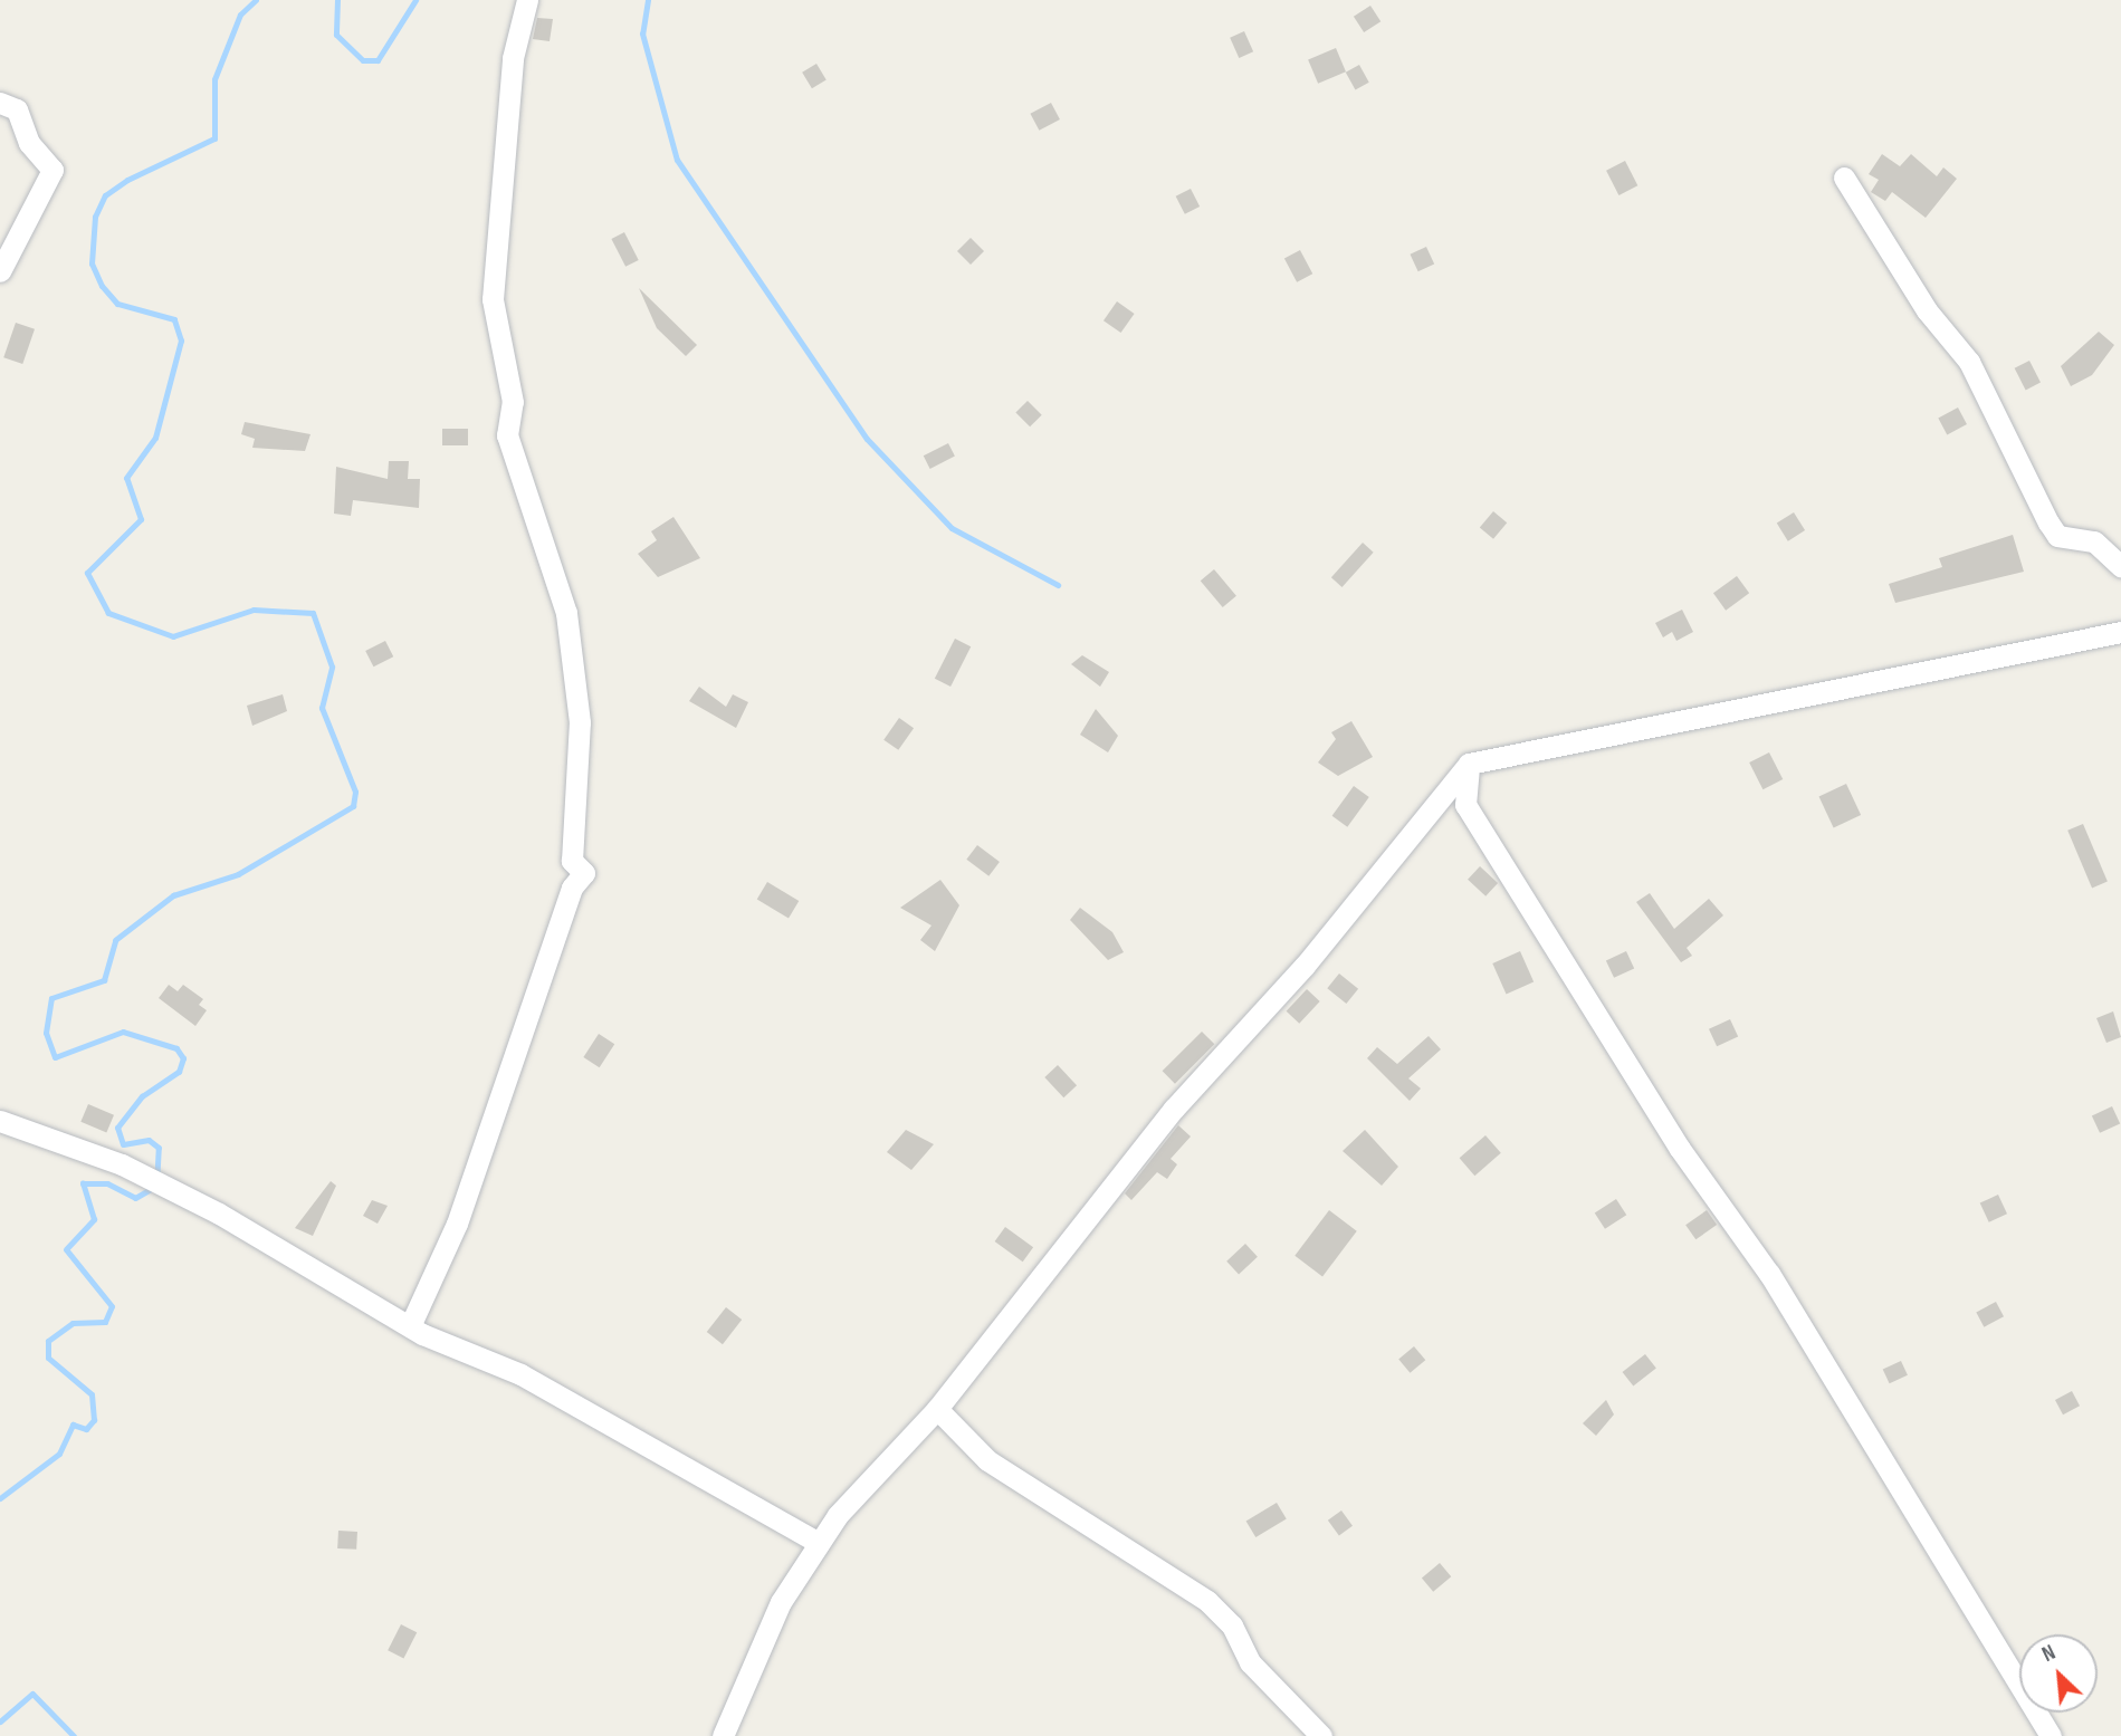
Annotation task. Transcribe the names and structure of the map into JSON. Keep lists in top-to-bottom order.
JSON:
{
  "north": "top left"
}
